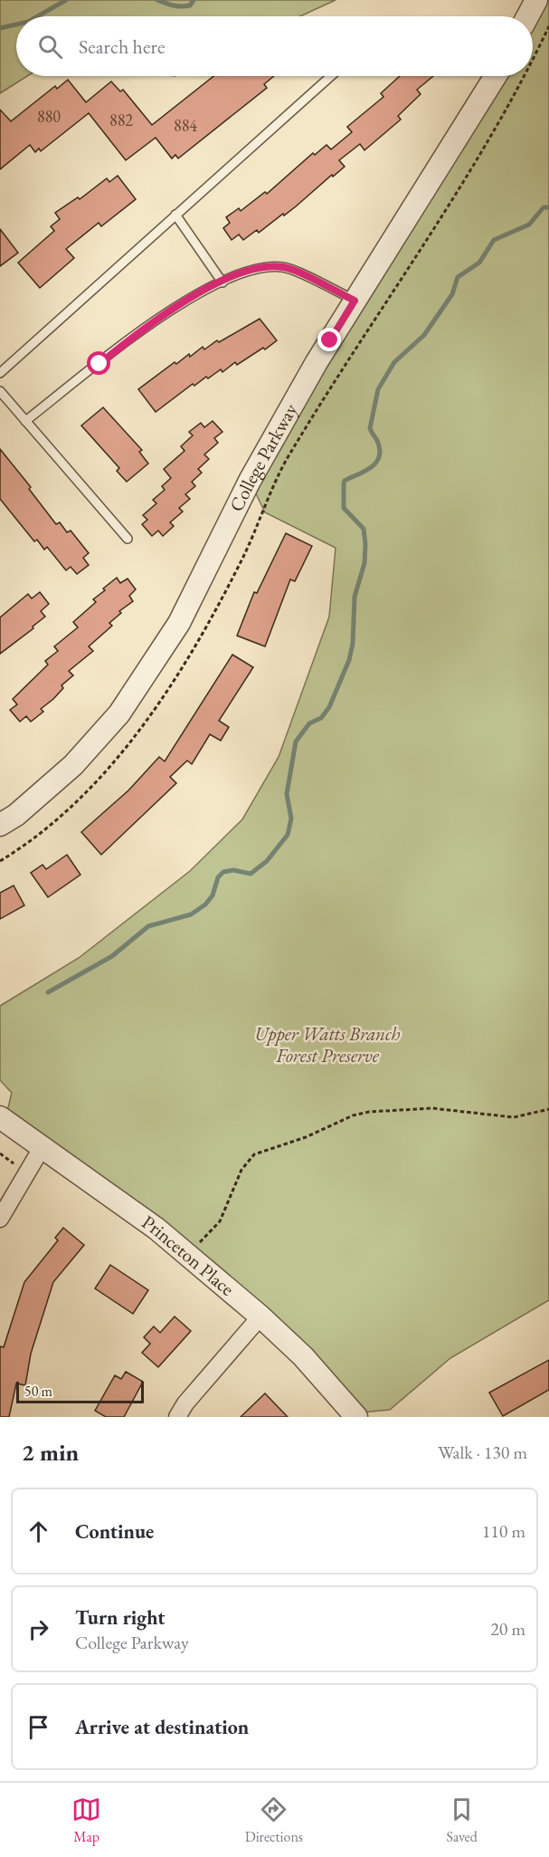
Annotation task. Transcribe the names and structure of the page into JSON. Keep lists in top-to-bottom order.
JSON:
{
  "streets": {
    "street": ["College Parkway", "Princeton Place"]
  },
  "parks": ["Upper Watts Branch Forest Preserve"],
  "house_numbers": ["880", "882", "884"],
  "scale_bar": "50 m",
  "page": {
    "search": "Search here",
    "scale": "50 m",
    "heading": ["2 min", "Walk · 130 m"],
    "list": [
      ["Continue", "110 m"],
      ["Turn right", "College Parkway", "20 m"],
      "Arrive at destination"
    ],
    "nav": ["Map", "Directions", "Saved"]
  }
}
